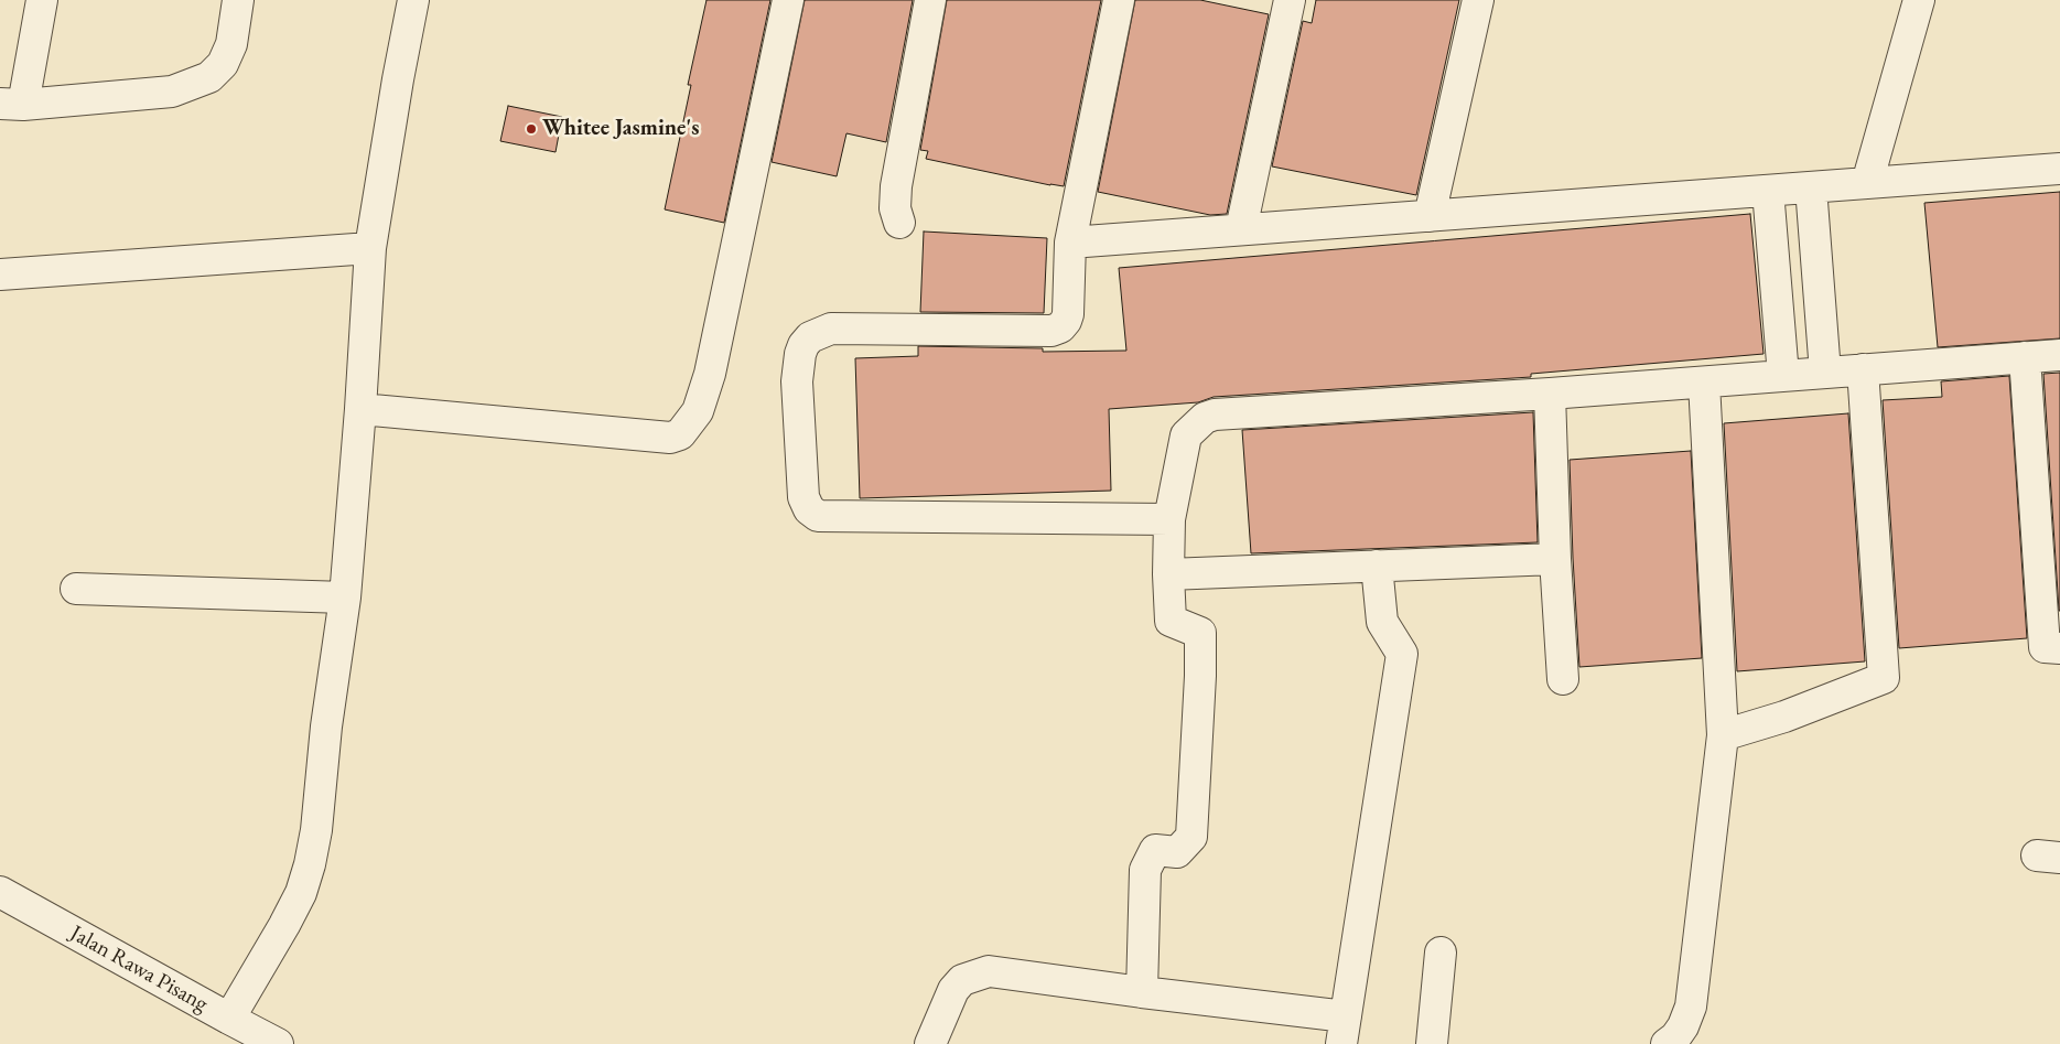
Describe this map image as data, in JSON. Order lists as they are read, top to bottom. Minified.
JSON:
{"streets":{"street":["Jalan Rawa Pisang"]},"places":["Whitee Jasmine's"]}
